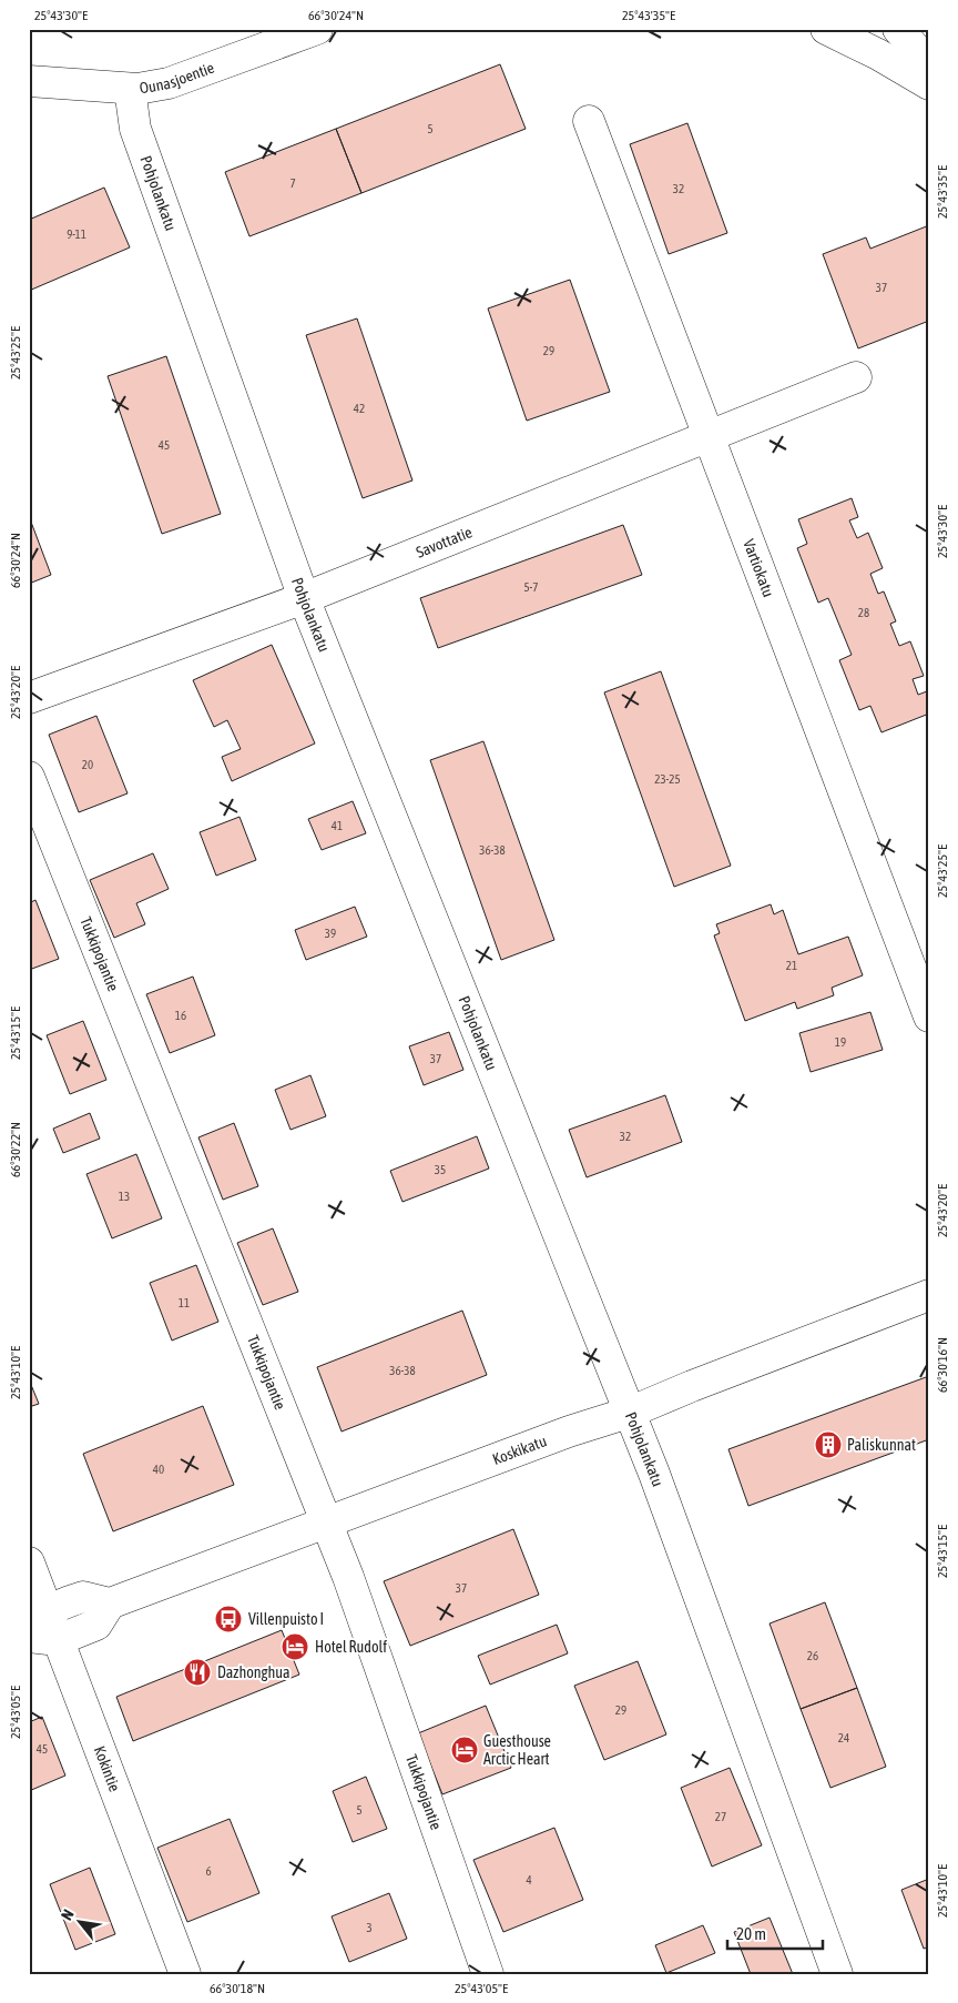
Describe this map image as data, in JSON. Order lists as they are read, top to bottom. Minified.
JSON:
{"streets":{"street":["Ounasjoentie","Pohjolankatu","Savottatie","Vartiokatu","Tukkipojantie","Koskikatu","Kokintie"]},"crossings":[["Ounasjoentie","Pohjolankatu"],["Pohjolankatu","Savottatie"],["Pohjolankatu","Koskikatu"],["Savottatie","Vartiokatu"],["Tukkipojantie","Koskikatu"]],"places":{"building":["Paliskunnat"],"bus stop":["Villenpuisto I"],"hotel":["Hotel Rudolf","Guesthouse Arctic Heart"],"restaurant":["Dazhonghua"]},"house_numbers":["5","7","32","9-11","37","29","42","45","5-7","28","20","23-25","41","36-38","39","21","16","19","37","32","35","13","11","36-38","40","37","26","29","24","45","5","27","6","4","3"],"scale_bar":"20 m","north":"top left","coordinates":["25°43'30\"E","66°30'24\"N","25°43'35\"E","25°43'25\"E","25°43'20\"E","25°43'15\"E","66°30'22\"N","66°30'16\"N","25°43'10\"E","25°43'05\"E","66°30'18\"N"]}
